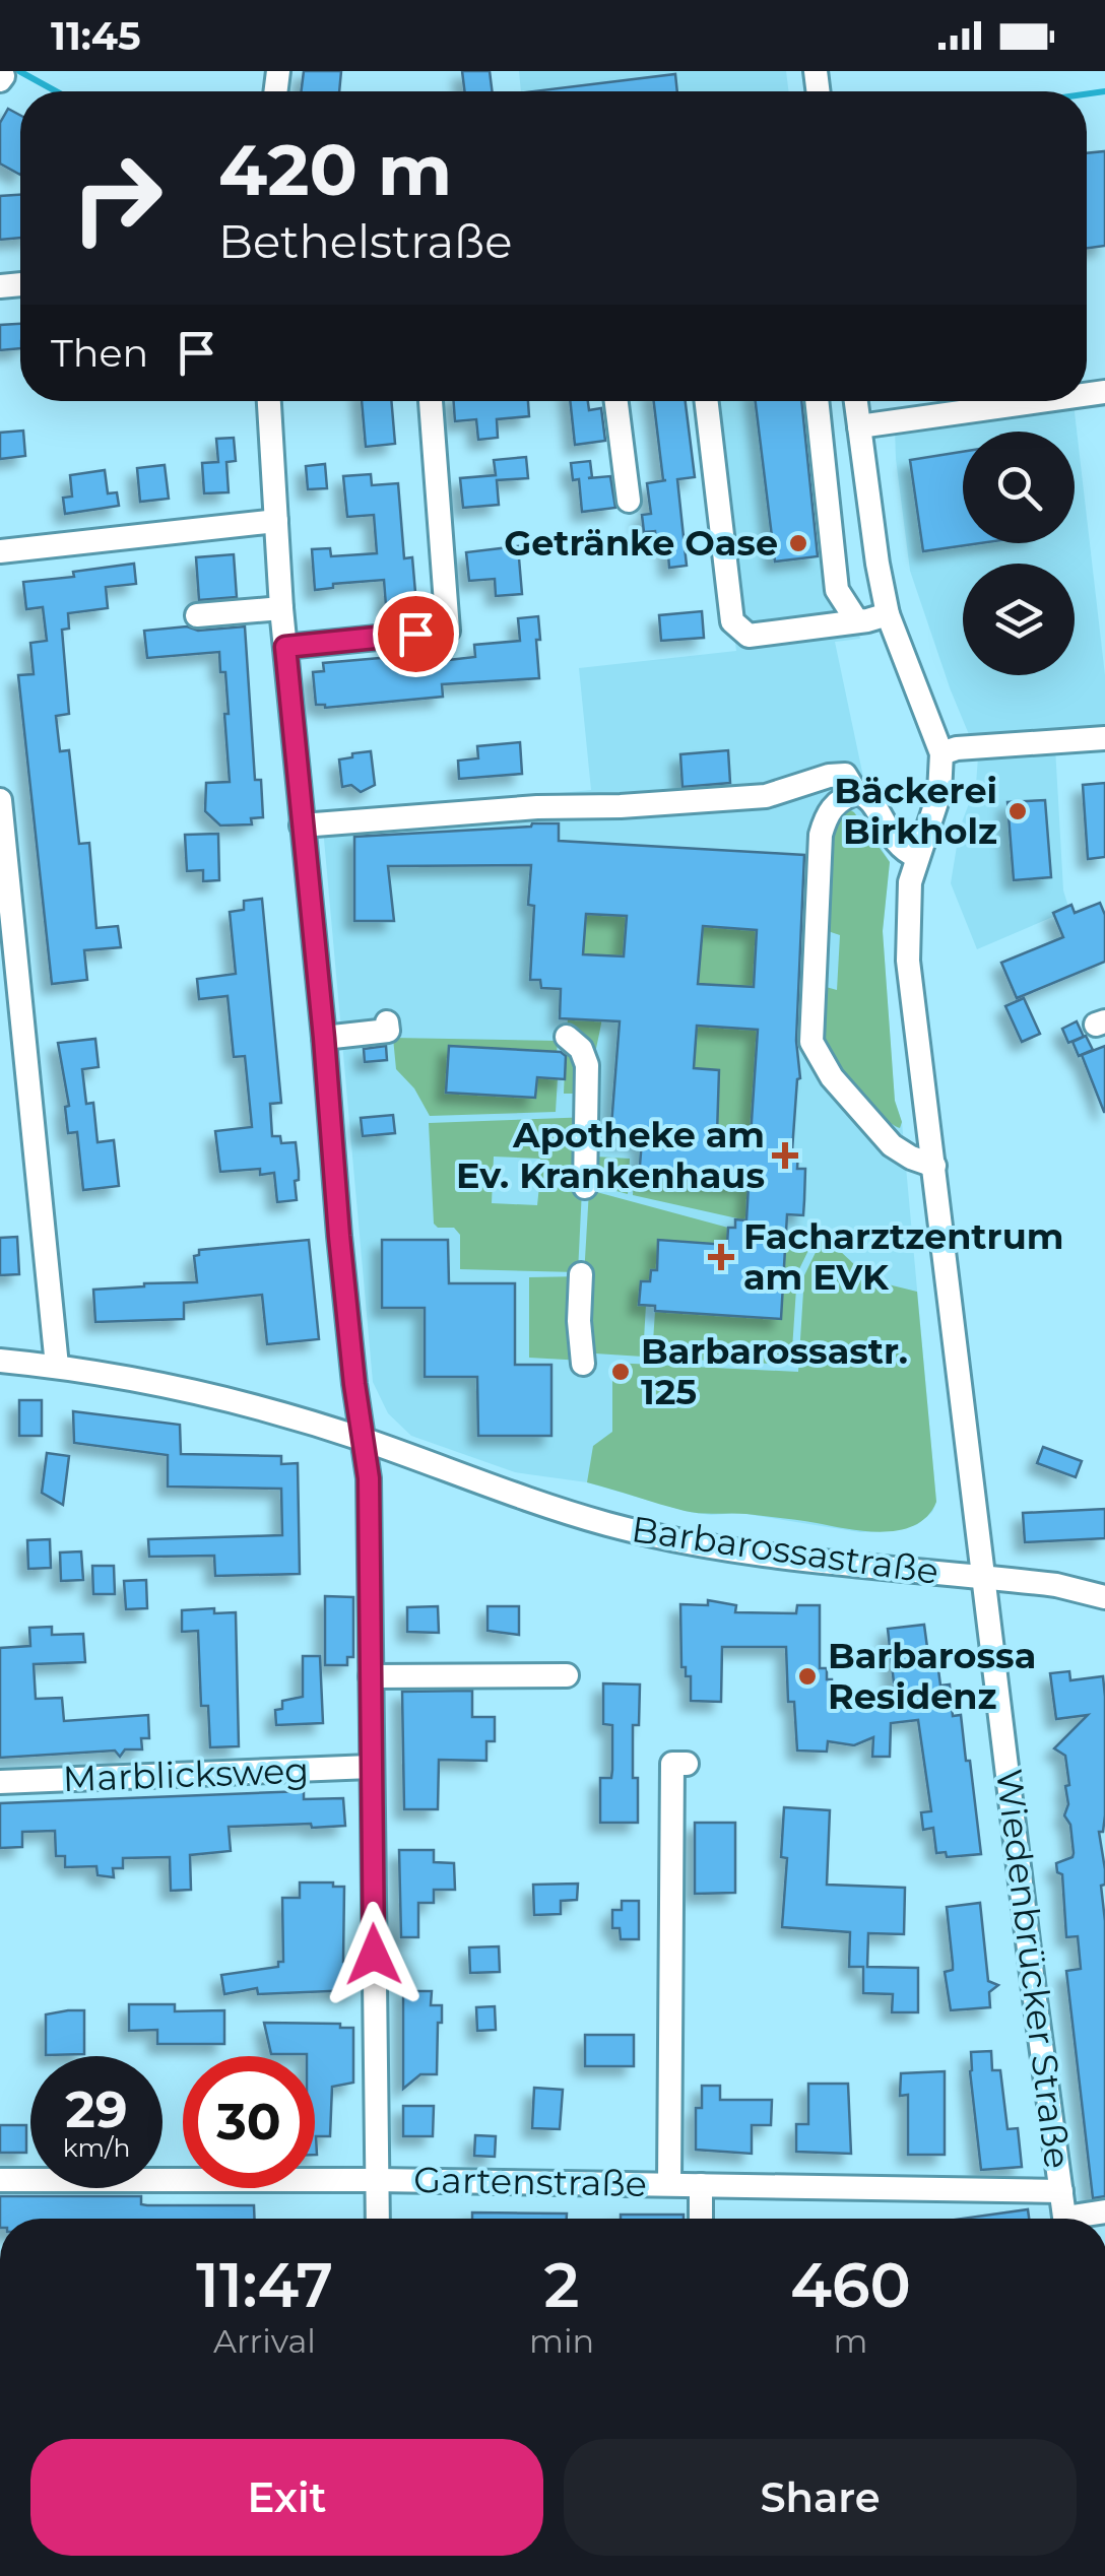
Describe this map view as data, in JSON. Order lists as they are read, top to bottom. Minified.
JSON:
{"streets":{"street":["Barbarossastraße","Marblicksweg","Wiedenbrücker Straße","Gartenstraße"]},"crossings":[["Barbarossastraße","Wiedenbrücker Straße"],["Wiedenbrücker Straße","Gartenstraße"]],"places":{"other":["Getränke Oase","Bäckerei Birkholz","Barbarossastr. 125","Barbarossa Residenz"],"health":["Apotheke am Ev. Krankenhaus","Facharztzentrum am EVK"]},"page":{"status":"11:45","turn":["420 m","Bethelstraße"],"then":"Then","speed":"29 km/h","limit":"30","eta":["11:47","Arrival","2","min","460","m"],"buttons":["Exit","Share"]}}
